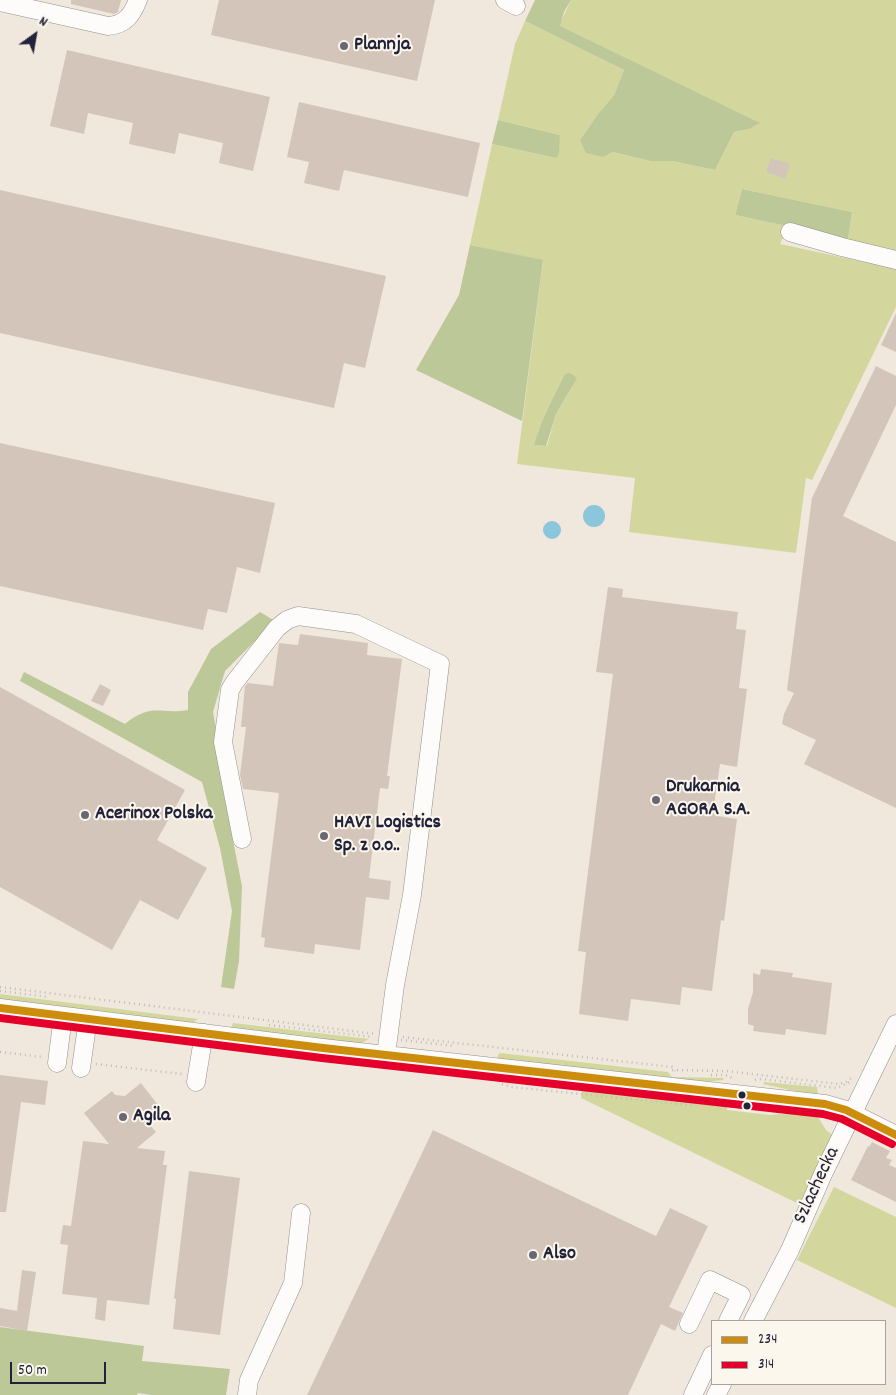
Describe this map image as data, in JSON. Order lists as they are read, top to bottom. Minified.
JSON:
{"streets":{"street":["Szlachecka"]},"places":["Plannja","Drukarnia AGORA S.A.","Acerinox Polska","HAVI Logistics Sp. z o.o..","Agila","Also"],"lines":["transit line 234","transit line 314"],"legend":["234","314"],"scale_bar":"50 m","north":"top right"}
